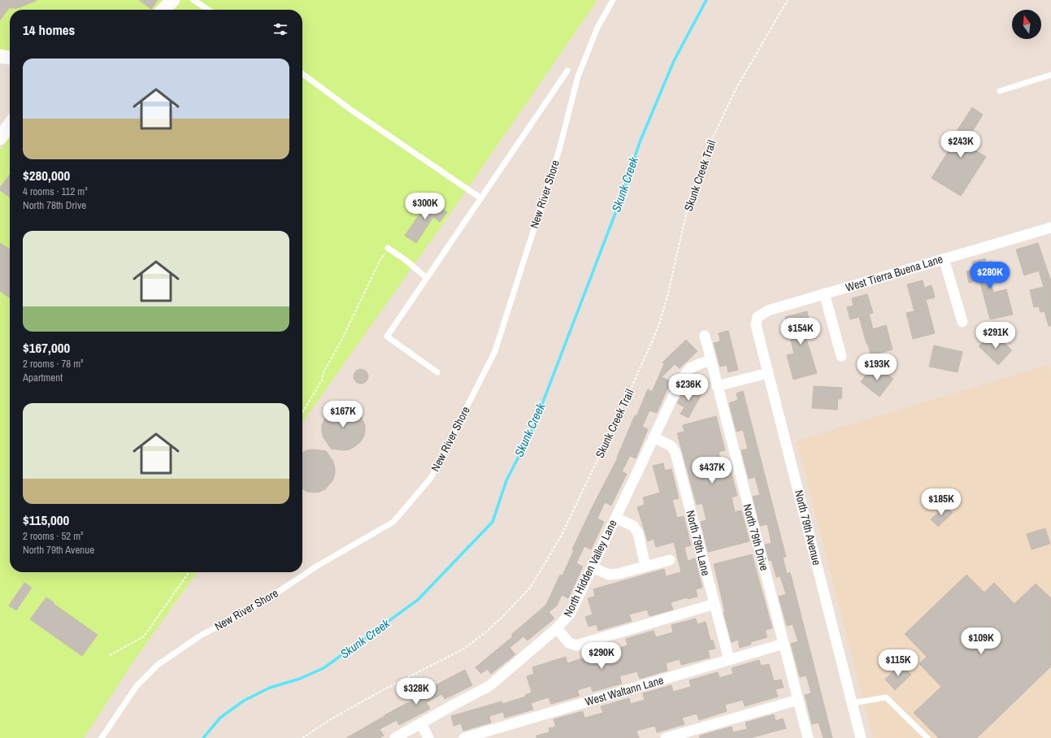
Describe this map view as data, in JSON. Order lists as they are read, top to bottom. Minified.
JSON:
{"streets":{"street":["West Tierra Buena Lane","North 79th Avenue","North 79th Drive","North 79th Lane","North Hidden Valley Lane","West Waltann Lane"],"lane":["New River Shore"],"path":["Skunk Creek Trail"]},"crossings":[["West Tierra Buena Lane","North 79th Avenue"],["North 79th Drive","North Hidden Valley Lane"],["North 79th Drive","West Waltann Lane"],["North 79th Lane","North Hidden Valley Lane"],["North 79th Lane","West Waltann Lane"]],"water":["Skunk Creek"],"north":"top","page":{"heading":"14 homes","list":[{"name":"$280,000","note":"4 rooms · 112 m² · North 78th Drive"},{"name":"$167,000","note":"2 rooms · 78 m² · Apartment"},{"name":"$115,000","note":"2 rooms · 52 m² · North 79th Avenue"}],"price":["$243K","$300K","$280K","$154K","$291K","$193K","$236K","$167K","$437K","$185K","$109K","$290K","$115K","$328K"]}}
